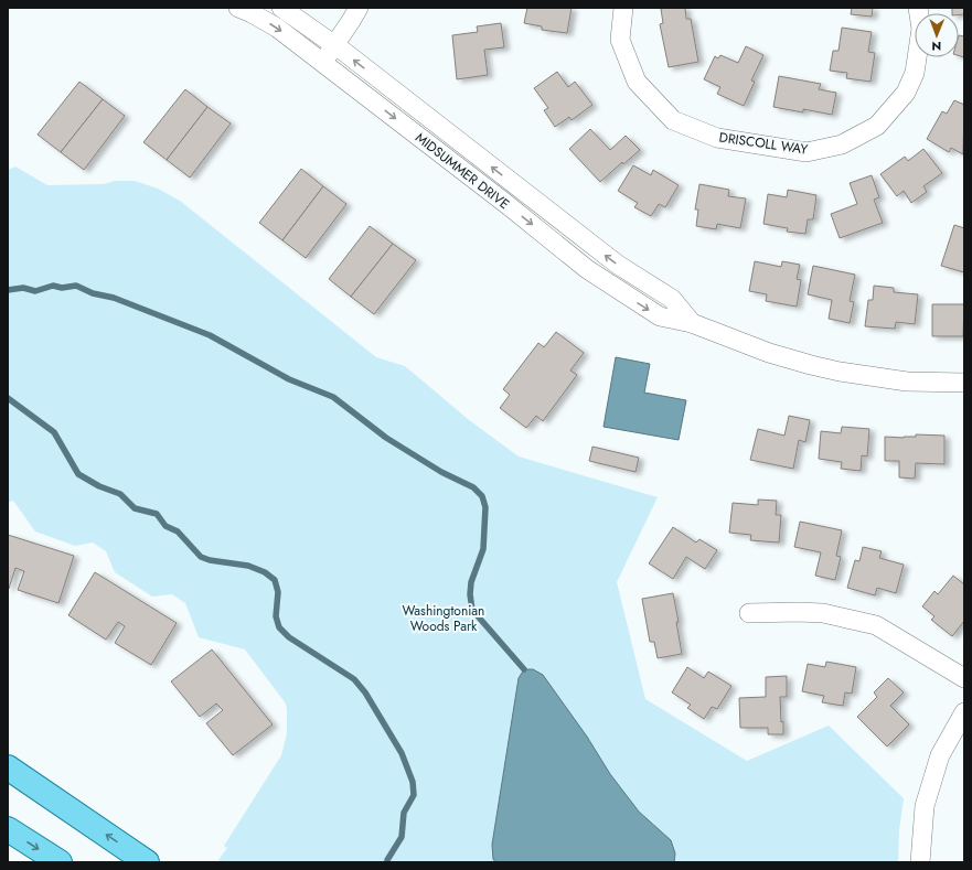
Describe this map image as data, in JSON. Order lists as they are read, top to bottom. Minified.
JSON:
{"streets":{"street":["DRISCOLL WAY","MIDSUMMER DRIVE"]},"parks":["Washingtonian Woods Park"],"north":"bottom"}
